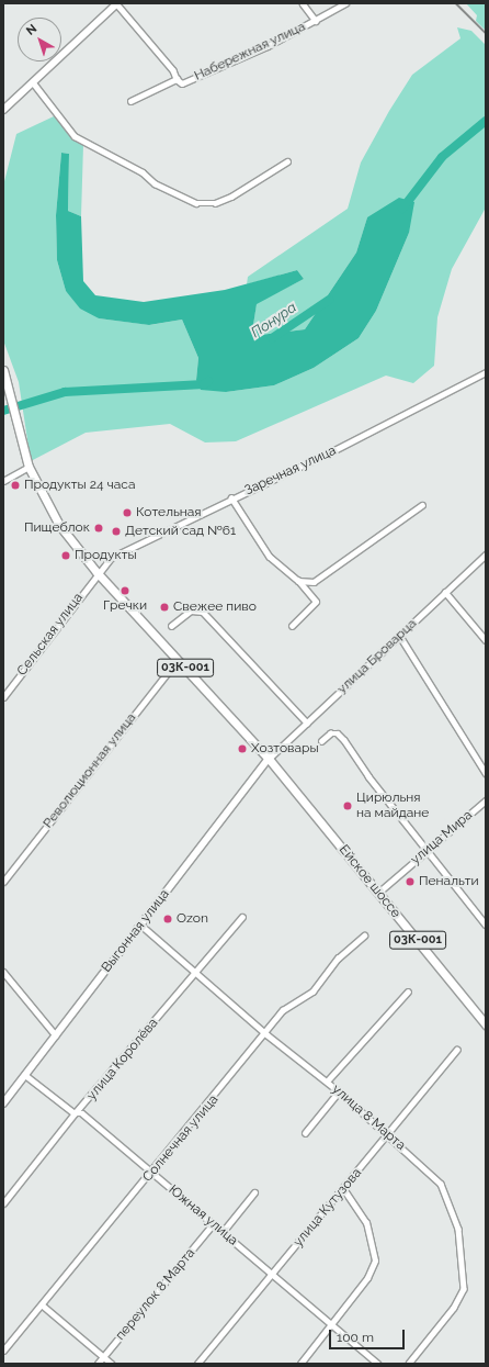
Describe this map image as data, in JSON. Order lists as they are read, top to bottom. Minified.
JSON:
{"streets":{"main road":["03К-001","Ейское шоссе"],"street":["Набережная улица","Заречная улица","Сельская улица","улица Броварца","Революционная улица","улица Мира","Выгонная улица","улица Королёва","улица 8 Марта","Солнечная улица","улица Кутузова","Южная улица","переулок 8 Марта"]},"crossings":[["Заречная улица","Сельская улица"],["Заречная улица","03К-001"],["Сельская улица","03К-001"],["улица Броварца","03К-001"],["улица Броварца","Ейское шоссе"],["улица Броварца","Выгонная улица"],["03К-001","Революционная улица"],["03К-001","Ейское шоссе"],["03К-001","Выгонная улица"],["улица Мира","Ейское шоссе"],["Ейское шоссе","Выгонная улица"],["Выгонная улица","улица 8 Марта"],["Выгонная улица","Южная улица"],["улица Королёва","улица 8 Марта"],["улица Королёва","Южная улица"],["улица 8 Марта","Солнечная улица"],["улица 8 Марта","улица Кутузова"],["Солнечная улица","Южная улица"],["улица Кутузова","Южная улица"],["Южная улица","переулок 8 Марта"]],"water":["Понура"],"places":["Продукты 24 часа","Котельная","Пищеблок","Детский сад №61","Продукты","Гречки","Свежее пиво","Хозтовары","Цирюльня на майдане","Пенальти","Ozon"],"scale_bar":"100 m","north":"top left"}
